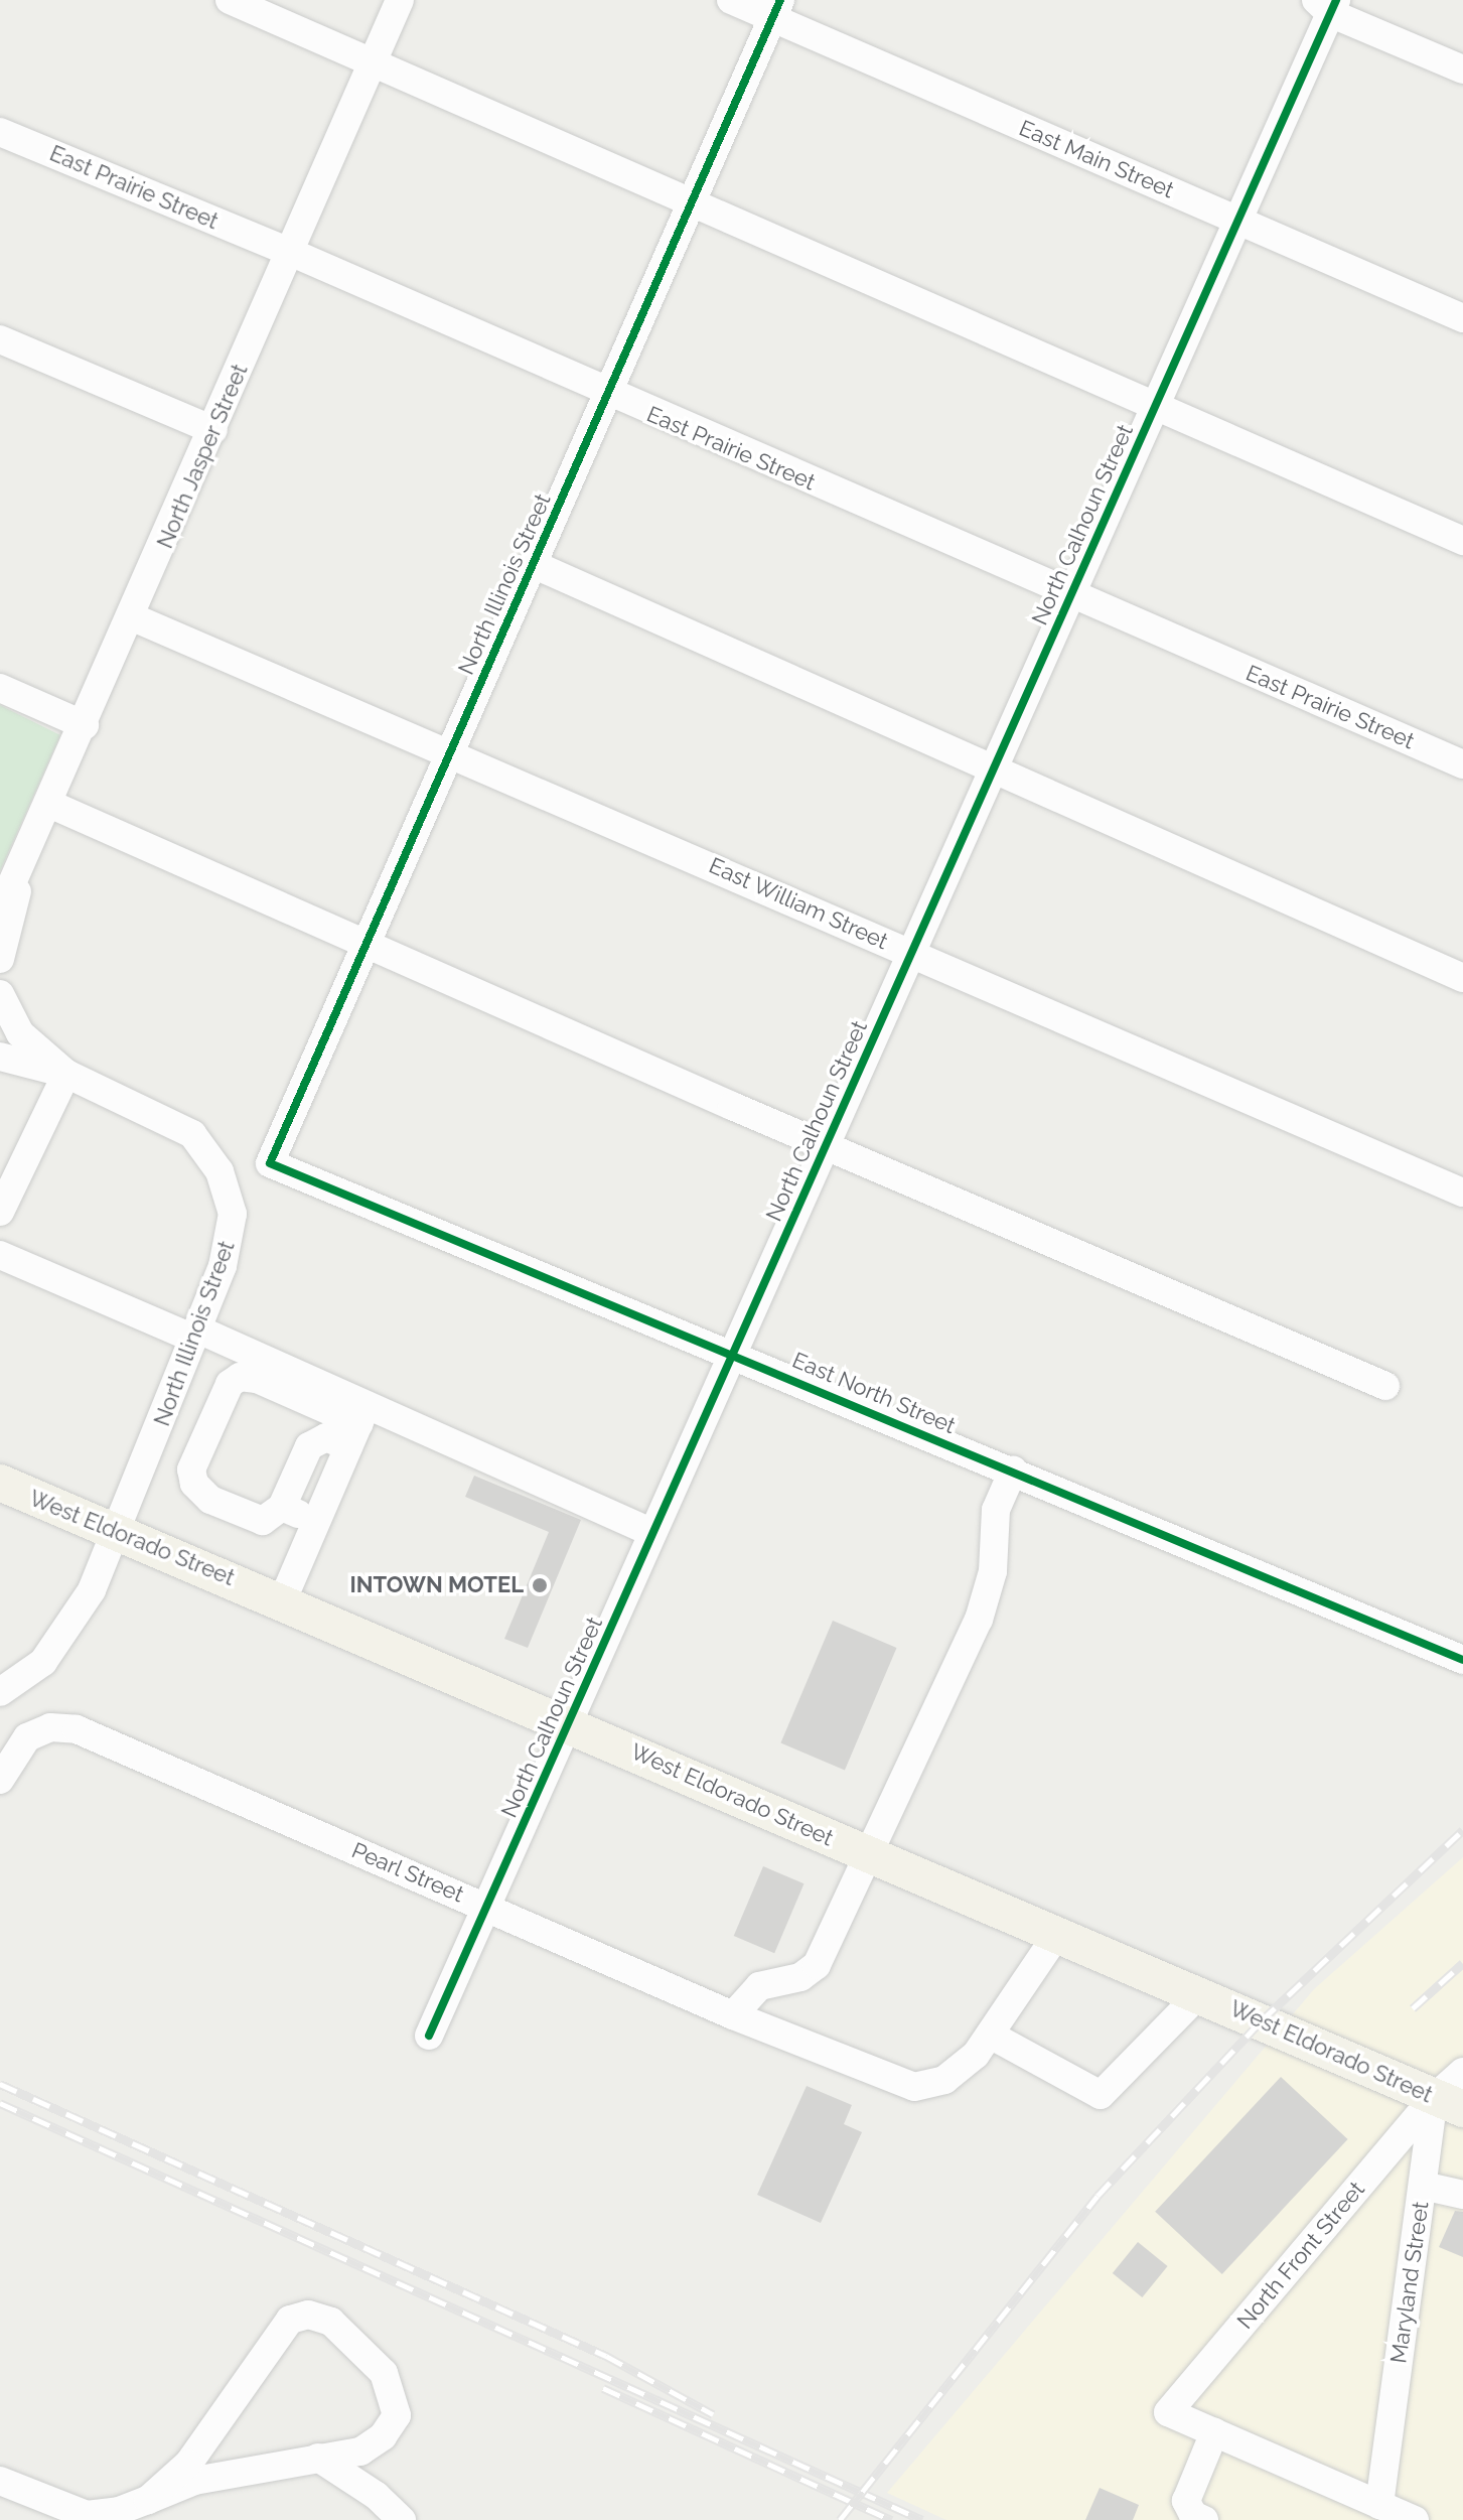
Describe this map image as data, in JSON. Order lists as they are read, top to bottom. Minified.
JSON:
{"streets":{"main road":["West Eldorado Street"],"street":["East Main Street","East Prairie Street","North Jasper Street","North Calhoun Street","North Illinois Street","East William Street","East North Street","Pearl Street","North Front Street","Maryland Street"]},"crossings":[["East Main Street","North Calhoun Street"],["East Main Street","North Illinois Street"],["East Prairie Street","North Jasper Street"],["East Prairie Street","North Calhoun Street"],["East Prairie Street","North Illinois Street"],["North Jasper Street","East William Street"],["North Calhoun Street","East William Street"],["North Calhoun Street","East North Street"],["North Calhoun Street","West Eldorado Street"],["North Calhoun Street","Pearl Street"],["North Illinois Street","East William Street"],["North Illinois Street","East North Street"],["North Illinois Street","West Eldorado Street"],["West Eldorado Street","Pearl Street"],["West Eldorado Street","North Front Street"],["West Eldorado Street","Maryland Street"],["North Front Street","Maryland Street"]],"places":["INTOWN MOTEL"]}
